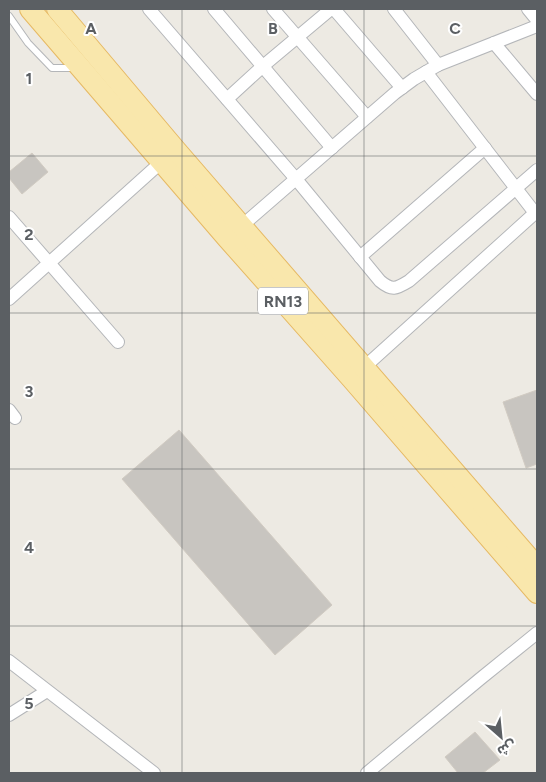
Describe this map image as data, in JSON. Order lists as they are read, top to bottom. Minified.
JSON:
{"streets":{"main road":["RN13"]},"north":"bottom right","grid":{"columns":["A","B","C"],"rows":["1","2","3","4","5"]}}
